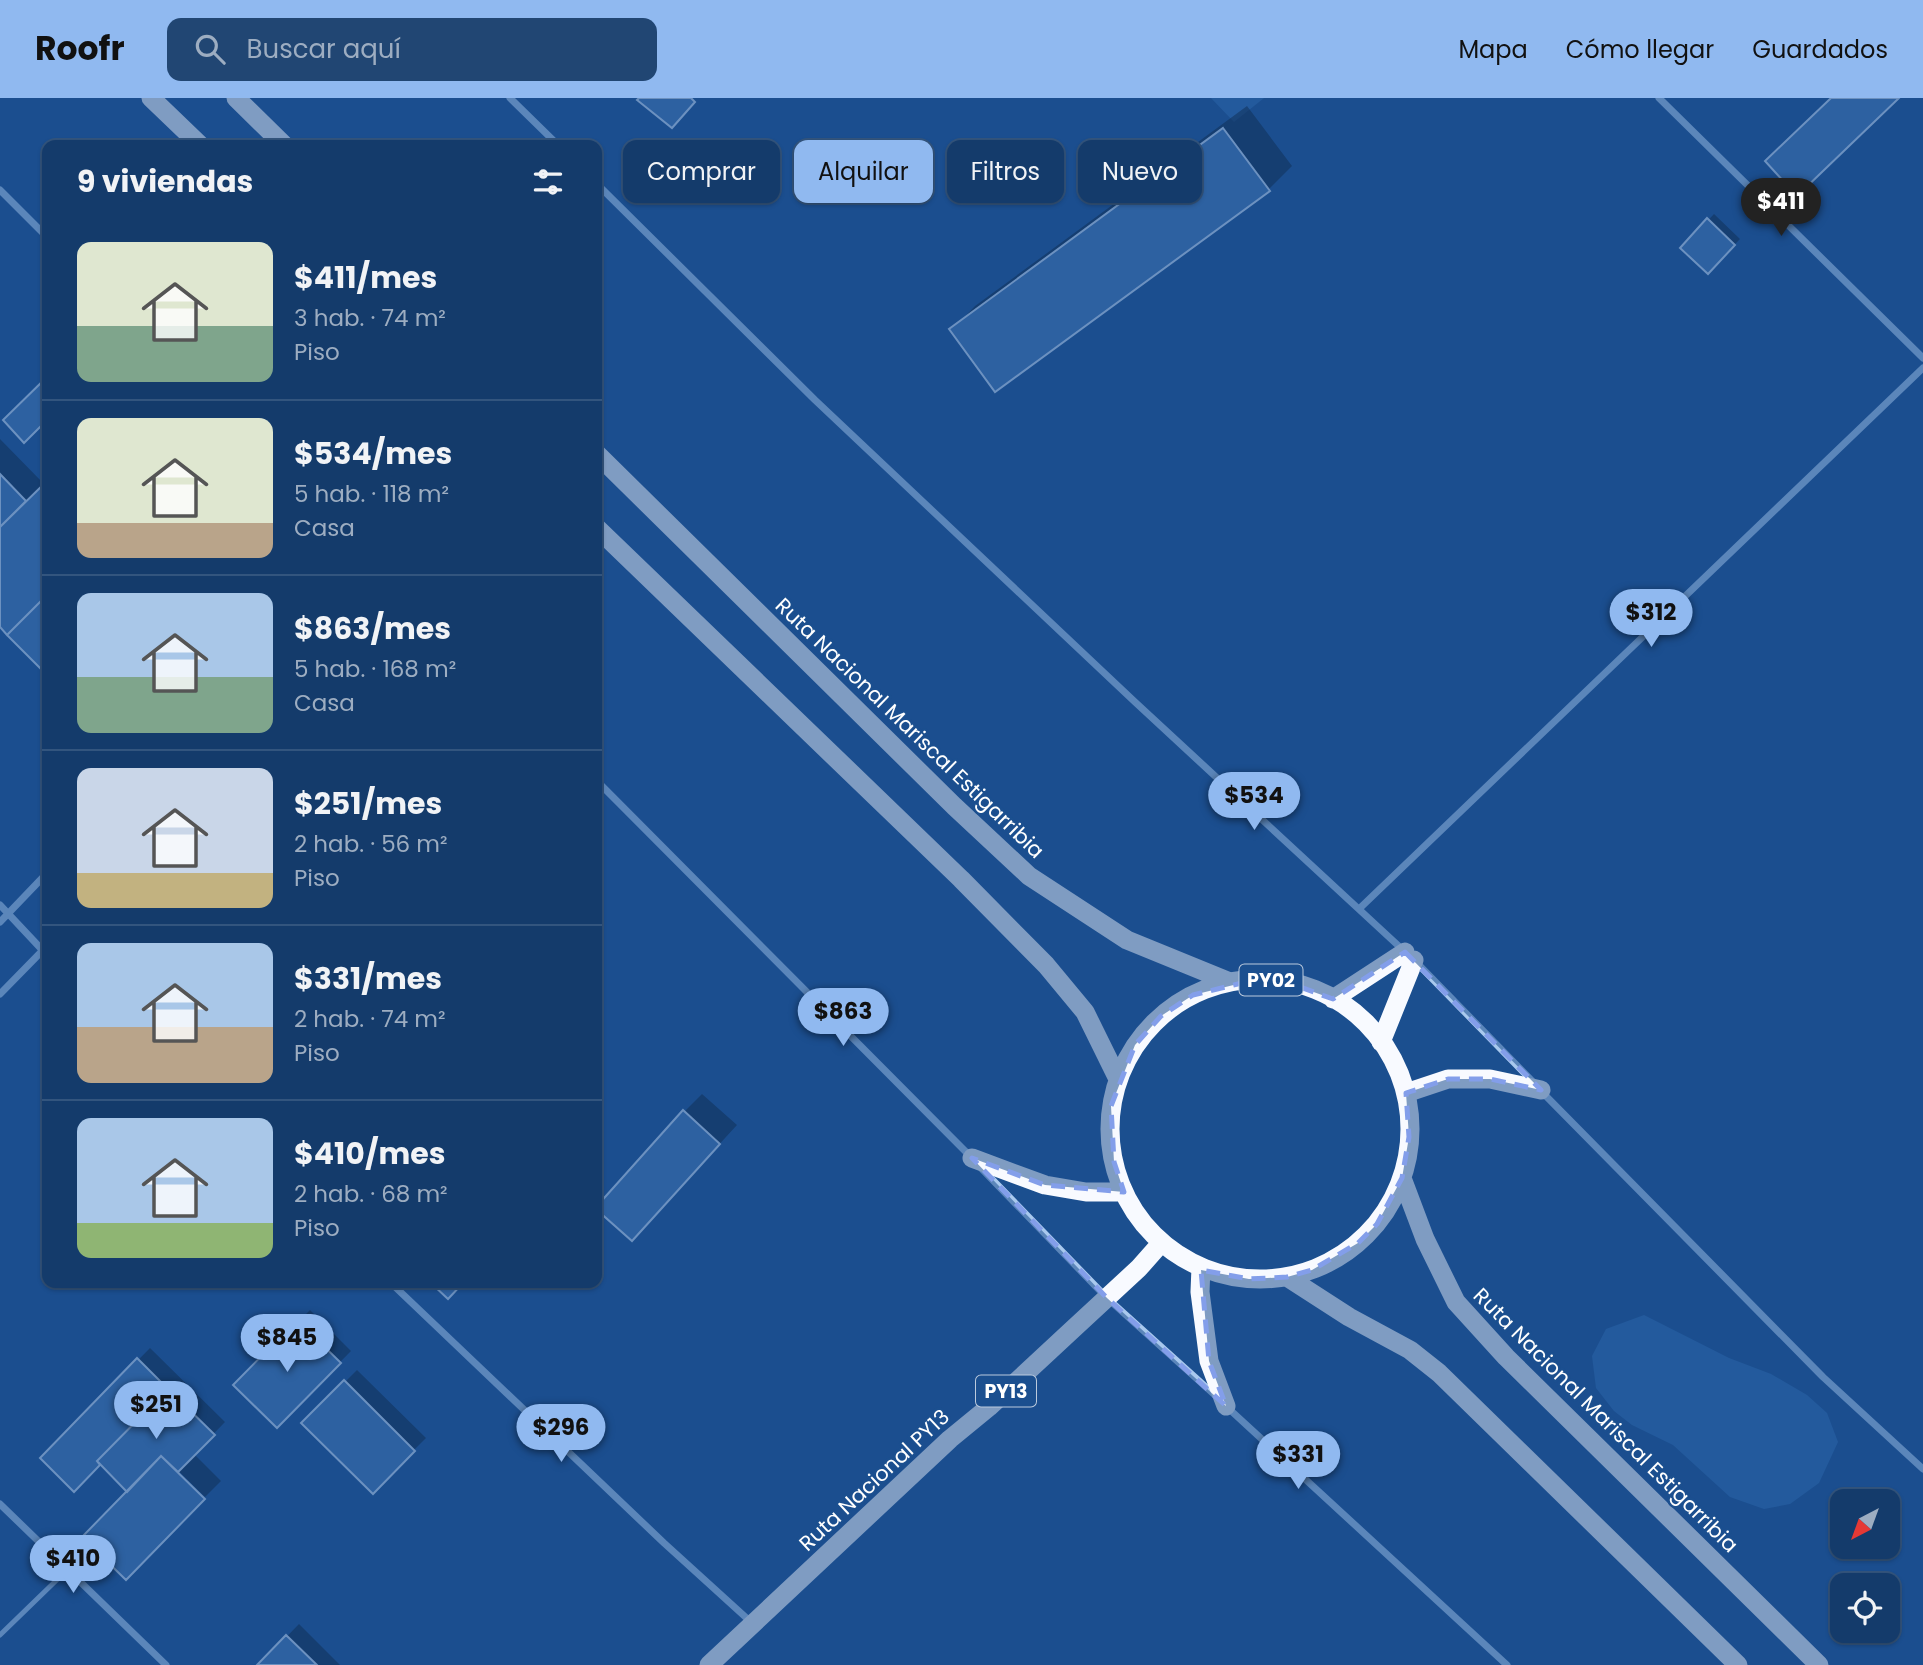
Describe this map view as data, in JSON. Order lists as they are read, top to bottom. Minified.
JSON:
{"streets":{"highway":["Ruta Nacional Mariscal Estigarribia","PY02","PY13","Ruta Nacional PY13"]},"crossings":[["Ruta Nacional Mariscal Estigarribia","PY02"],["PY02","Ruta Nacional PY13"]],"north":"bottom left","page":{"header":"Roofr","search":"Buscar aquí","nav":["Mapa","Cómo llegar","Guardados"],"chip":["Comprar","Alquilar","Filtros","Nuevo"],"heading":"9 viviendas","price":["$411","$312","$534","$863","$845","$251","$296","$331","$410"],"list":[{"name":"$411/mes","note":"3 hab. · 74 m² · Piso"},{"name":"$534/mes","note":"5 hab. · 118 m² · Casa"},{"name":"$863/mes","note":"5 hab. · 168 m² · Casa"},{"name":"$251/mes","note":"2 hab. · 56 m² · Piso"},{"name":"$331/mes","note":"2 hab. · 74 m² · Piso"},{"name":"$410/mes","note":"2 hab. · 68 m² · Piso"}]}}
